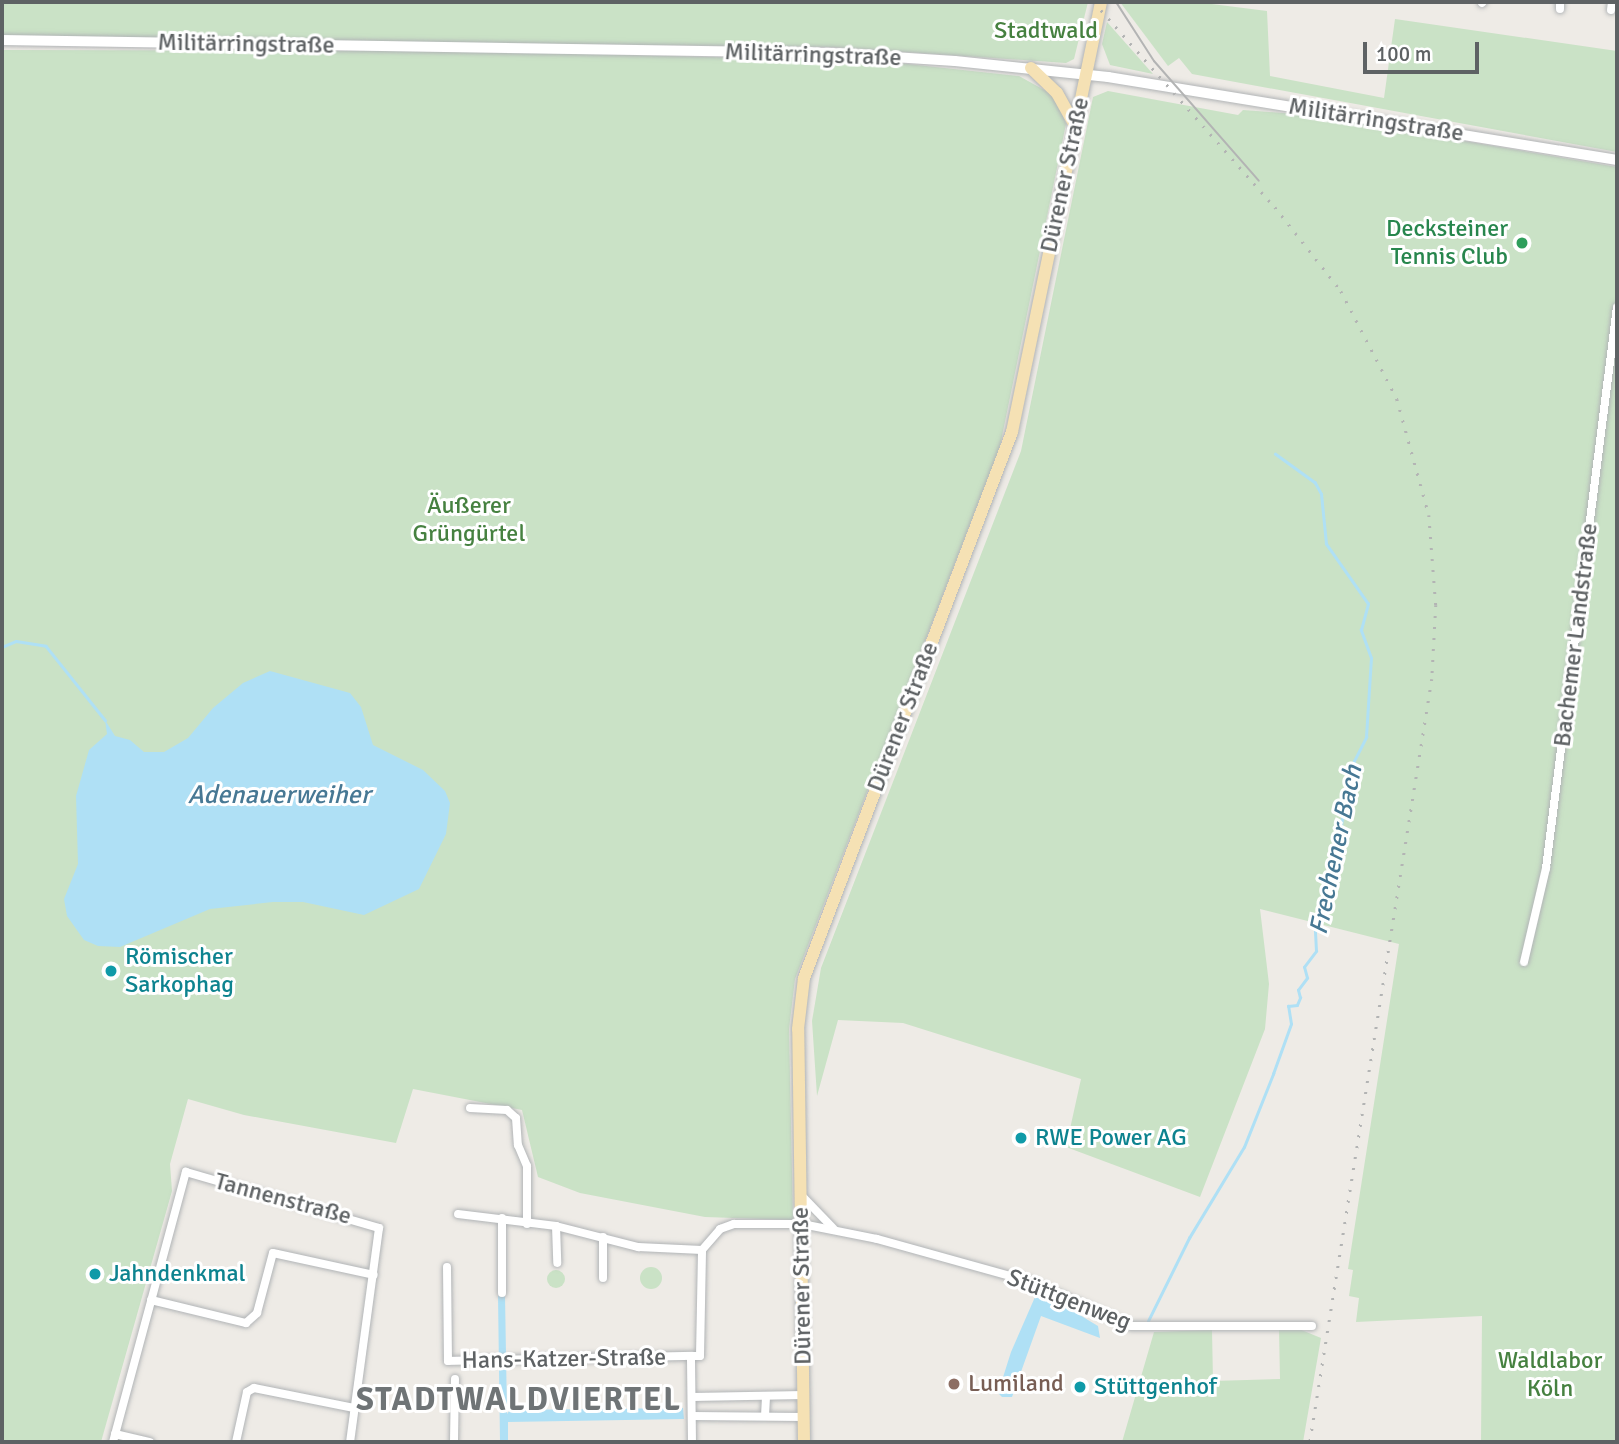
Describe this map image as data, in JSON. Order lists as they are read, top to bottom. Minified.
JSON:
{"streets":{"main road":["Militärringstraße","Dürener Straße"],"street":["Bachemer Landstraße","Tannenstraße","Stüttgenweg","Hans-Katzer-Straße"]},"crossings":[["Militärringstraße","Dürener Straße"],["Dürener Straße","Stüttgenweg"]],"districts":["STADTWALDVIERTEL"],"water":["Adenauerweiher","Frechener Bach"],"parks":["Stadtwald","Äußerer Grüngürtel","Waldlabor Köln"],"places":["Decksteiner Tennis Club","Römischer Sarkophag","RWE Power AG","Jahndenkmal","Lumiland","Stüttgenhof"],"scale_bar":"100 m"}
